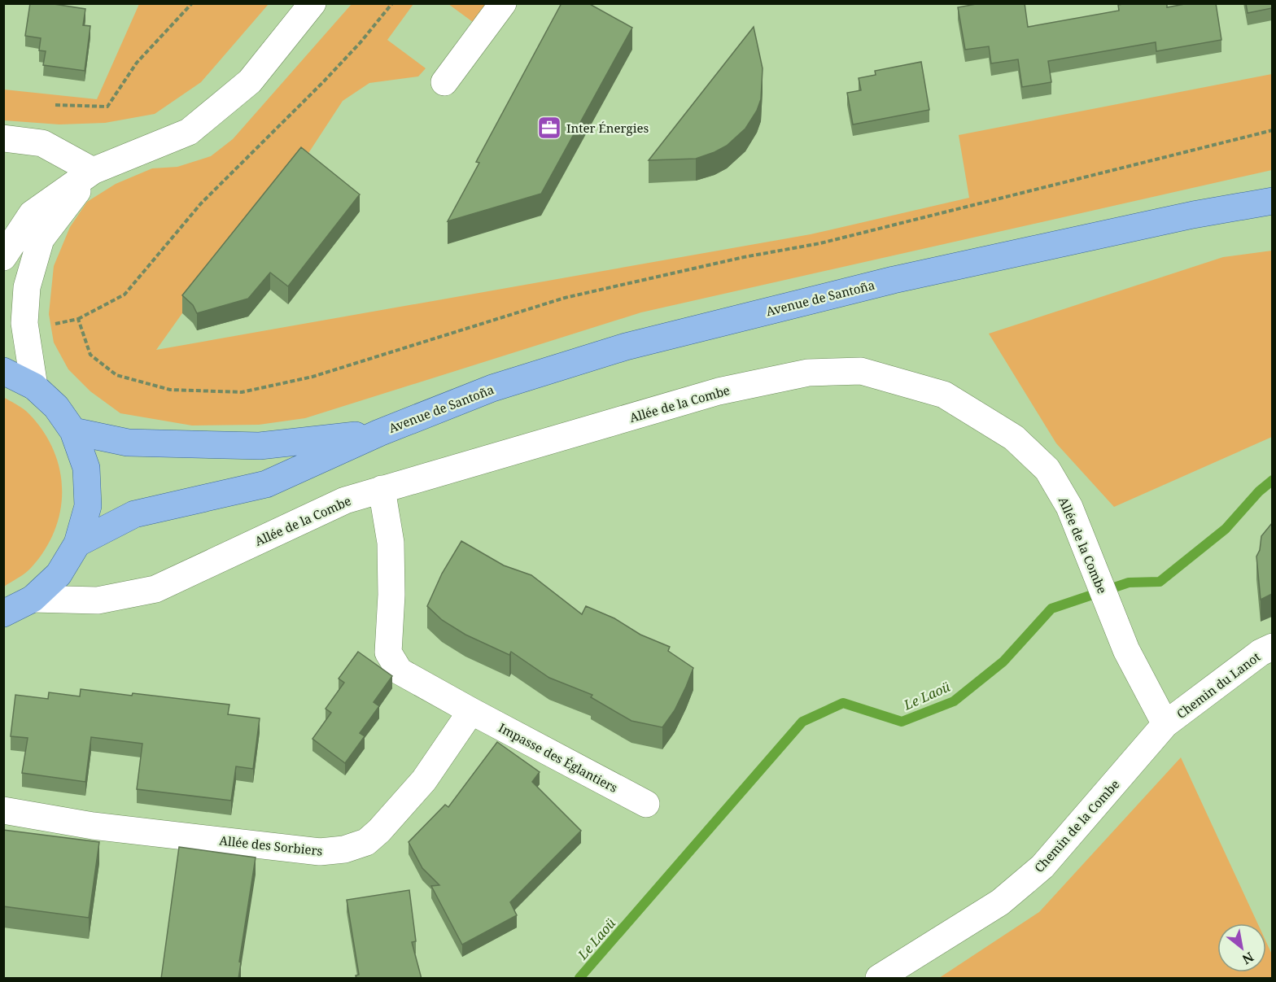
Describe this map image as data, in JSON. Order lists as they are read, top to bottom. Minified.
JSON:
{"streets":{"main road":["Avenue de Santoña"],"street":["Allée de la Combe","Chemin du Lanot","Impasse des Églantiers","Chemin de la Combe","Allée des Sorbiers"]},"crossings":[["Allée de la Combe","Chemin du Lanot"],["Allée de la Combe","Chemin de la Combe"],["Chemin du Lanot","Chemin de la Combe"],["Impasse des Églantiers","Allée des Sorbiers"]],"water":["Le Laoü"],"places":{"office":["Inter Énergies"]},"north":"bottom right"}
